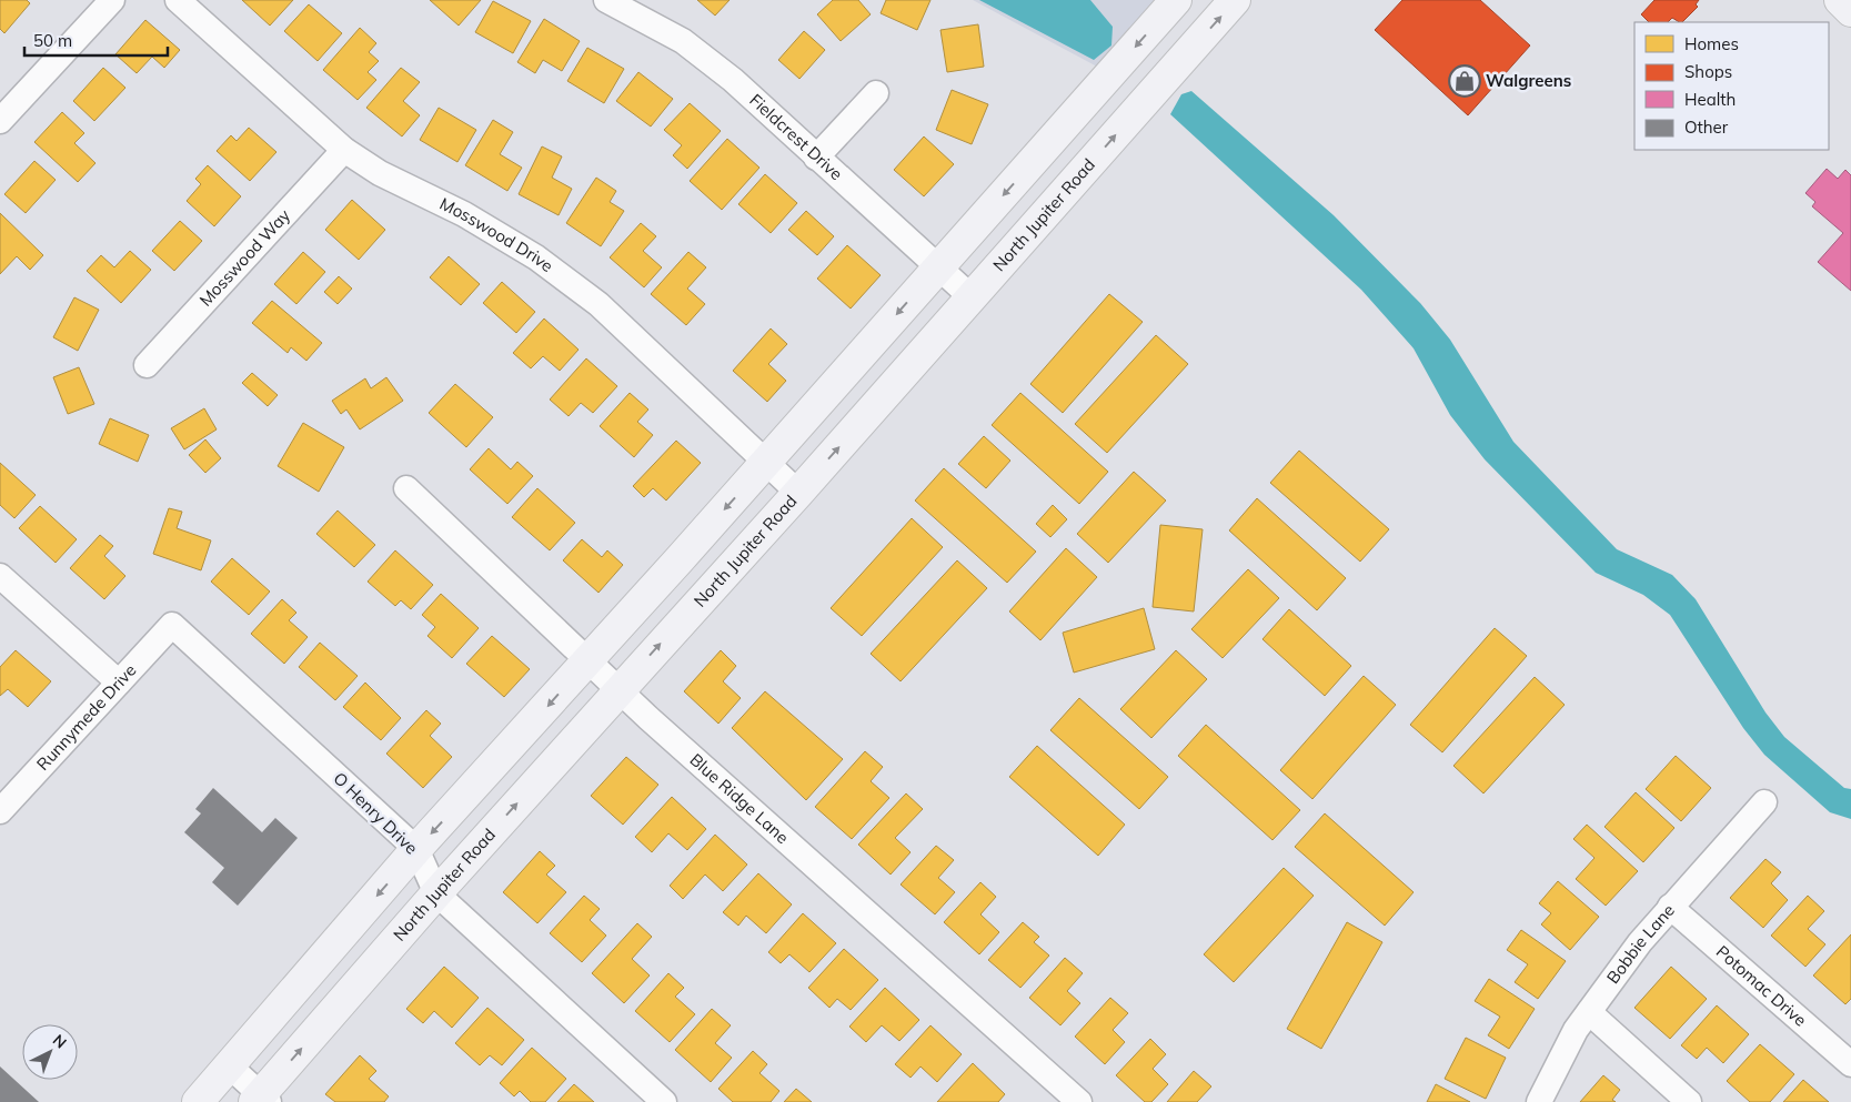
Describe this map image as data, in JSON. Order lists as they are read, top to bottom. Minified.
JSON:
{"streets":{"main road":["North Jupiter Road"],"street":["Fieldcrest Drive","Mosswood Drive","Mosswood Way","Runnymede Drive","Blue Ridge Lane","O Henry Drive","Bobbie Lane","Potomac Drive"]},"crossings":[["Fieldcrest Drive","North Jupiter Road"],["North Jupiter Road","Mosswood Drive"],["North Jupiter Road","Blue Ridge Lane"],["North Jupiter Road","O Henry Drive"],["Mosswood Drive","Mosswood Way"],["Runnymede Drive","O Henry Drive"],["Bobbie Lane","Potomac Drive"]],"places":{"shop":["Walgreens"]},"legend":["Homes","Shops","Health","Other"],"scale_bar":"50 m","north":"top right"}
